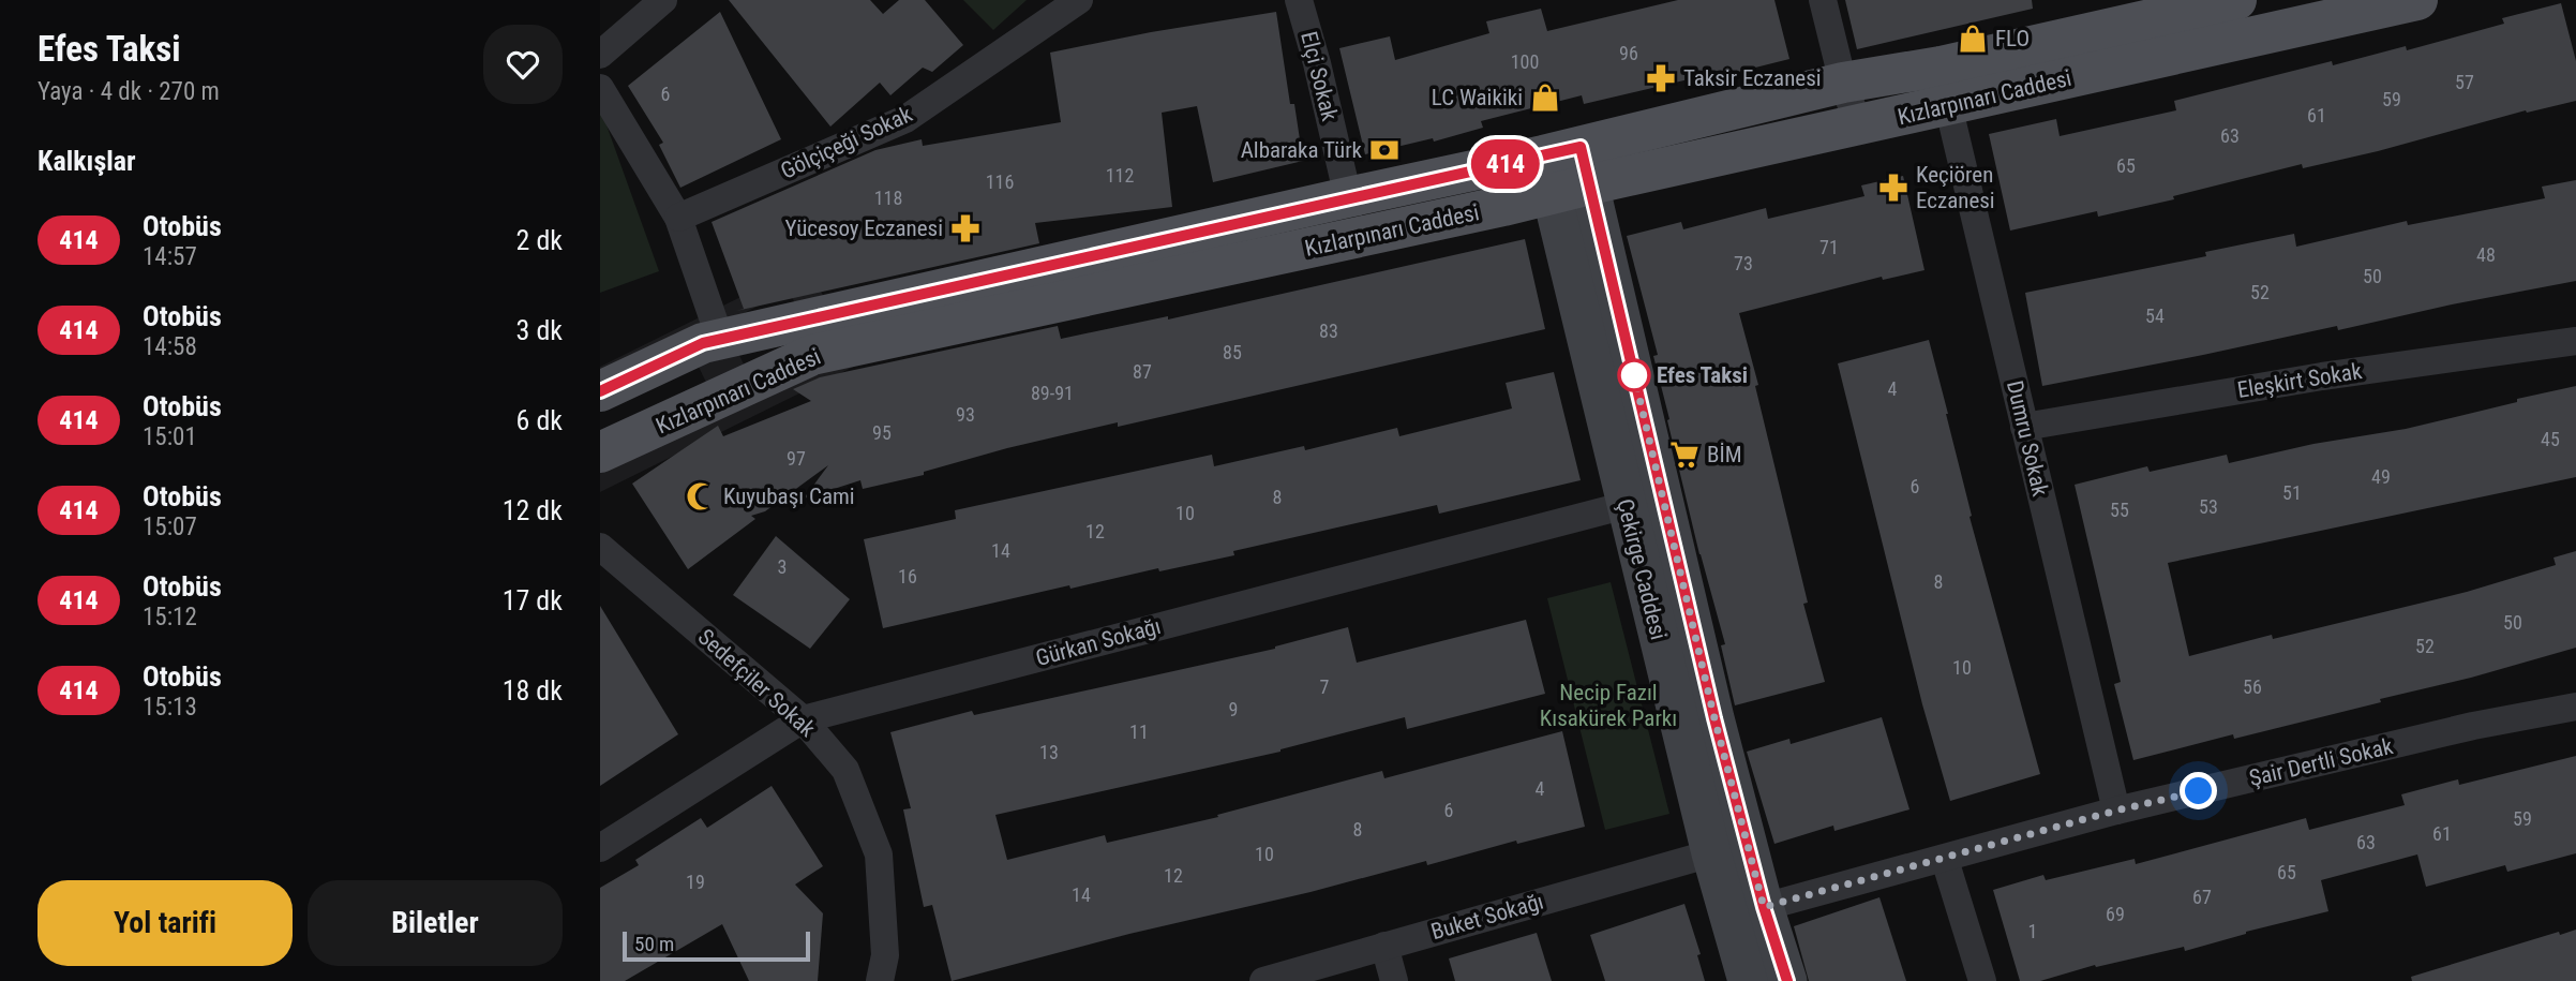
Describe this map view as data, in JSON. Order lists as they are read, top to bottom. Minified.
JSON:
{"streets":{"main road":["Kızlarpınarı Caddesi","Çekirge Caddesi"],"street":["Elçi Sokak","Gölçiçeği Sokak","Eleşkirt Sokak","Dumru Sokak","Gürkan Sokağı","Sedefçiler Sokak","Şair Dertli Sokak","Buket Sokağı"]},"crossings":[["Elçi Sokak","Kızlarpınarı Caddesi"],["Kızlarpınarı Caddesi","Dumru Sokak"],["Kızlarpınarı Caddesi","Çekirge Caddesi"],["Eleşkirt Sokak","Dumru Sokak"],["Dumru Sokak","Şair Dertli Sokak"],["Çekirge Caddesi","Gürkan Sokağı"],["Çekirge Caddesi","Şair Dertli Sokak"],["Çekirge Caddesi","Buket Sokağı"],["Gürkan Sokağı","Sedefçiler Sokak"]],"parks":["Necip Fazıl Kısakürek Parkı"],"places":{"shop":["FLO","LC Waikiki"],"pharmacy":["Taksir Eczanesi","Keçiören Eczanesi","Yücesoy Eczanesi"],"bank":["Albaraka Türk"],"other":["Efes Taksi"],"supermarket":["BİM"],"mosque":["Kuyubaşı Cami"]},"lines":["bus line 414"],"house_numbers":["96","100","57","6","59","61","63","65","112","116","118","71","48","73","50","52","54","83","85","87","4","89-91","93","95","45","97","49","6","51","8","53","55","10","12","14","3","16","8","50","52","10","7","56","9","11","13","4","6","59","8","61","63","10","65","12","19","14","67","69","1"],"scale_bar":"50 m","page":{"heading":[["Efes Taksi","Yaya · 4 dk · 270 m"],"Kalkışlar"],"on_map":"414","list":[{"mark":"414","name":"Otobüs","note":"14:57","value":"2 dk"},{"mark":"414","name":"Otobüs","note":"14:58","value":"3 dk"},{"mark":"414","name":"Otobüs","note":"15:01","value":"6 dk"},{"mark":"414","name":"Otobüs","note":"15:07","value":"12 dk"},{"mark":"414","name":"Otobüs","note":"15:12","value":"17 dk"},{"mark":"414","name":"Otobüs","note":"15:13","value":"18 dk"}],"buttons":["Yol tarifi","Biletler"],"scale":"50 m"}}
